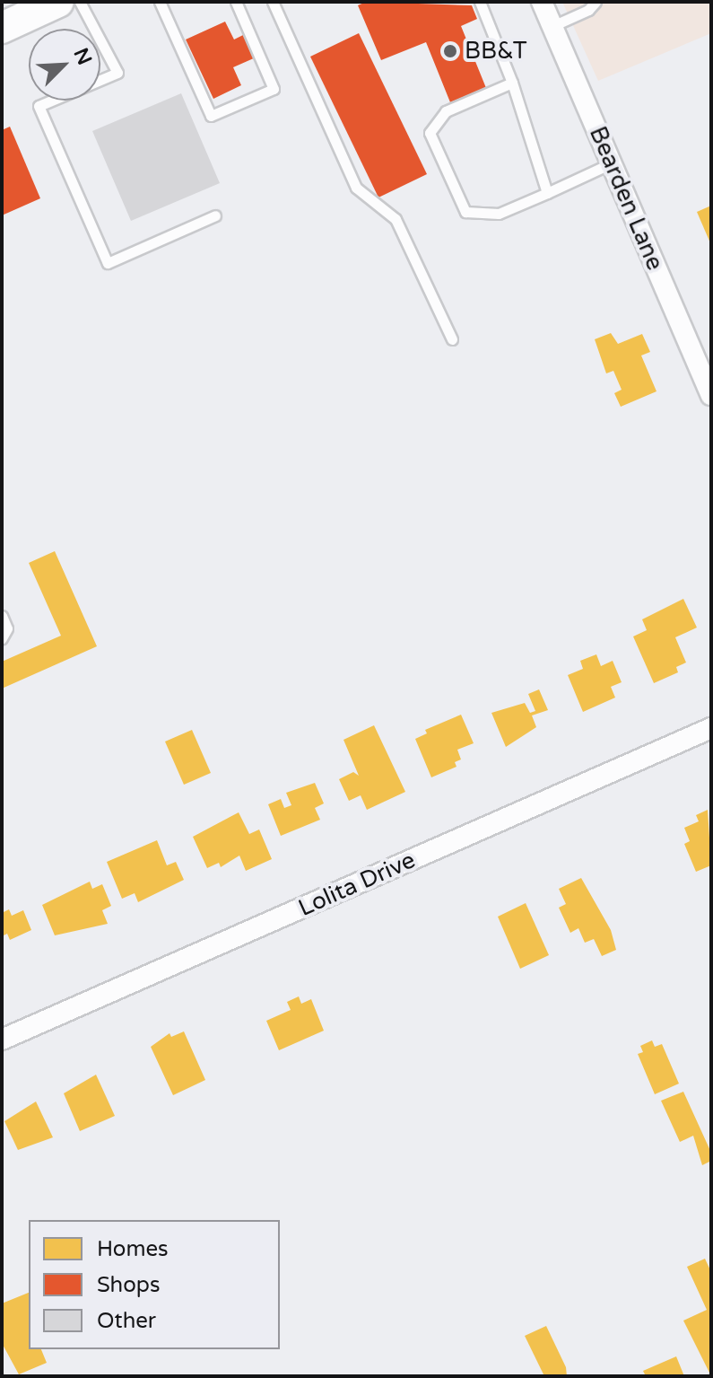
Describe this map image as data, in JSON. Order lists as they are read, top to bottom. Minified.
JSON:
{"streets":{"street":["Bearden Lane","Lolita Drive"]},"places":["BB&T"],"legend":["Homes","Shops","Other"],"north":"top right"}
